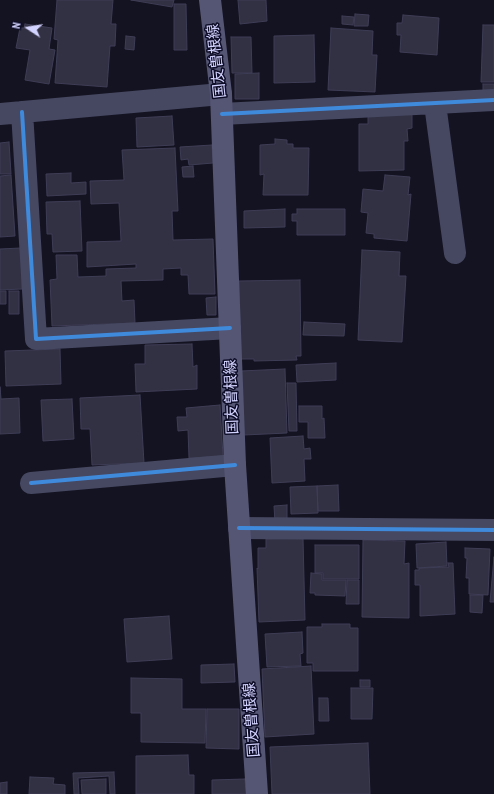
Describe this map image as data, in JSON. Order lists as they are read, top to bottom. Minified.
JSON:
{"streets":{"main road":["国友曽根線"]},"north":"left"}
